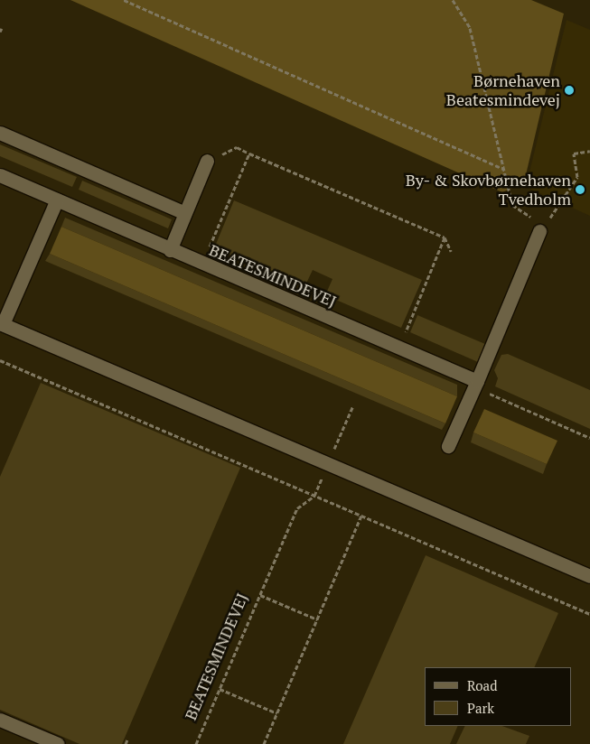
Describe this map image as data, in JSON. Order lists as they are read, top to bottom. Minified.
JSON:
{"streets":{"street":["BEATESMINDEVEJ"]},"places":["Børnehaven Beatesmindevej","By- & Skovbørnehaven Tvedholm"],"legend":["Road","Park"]}
